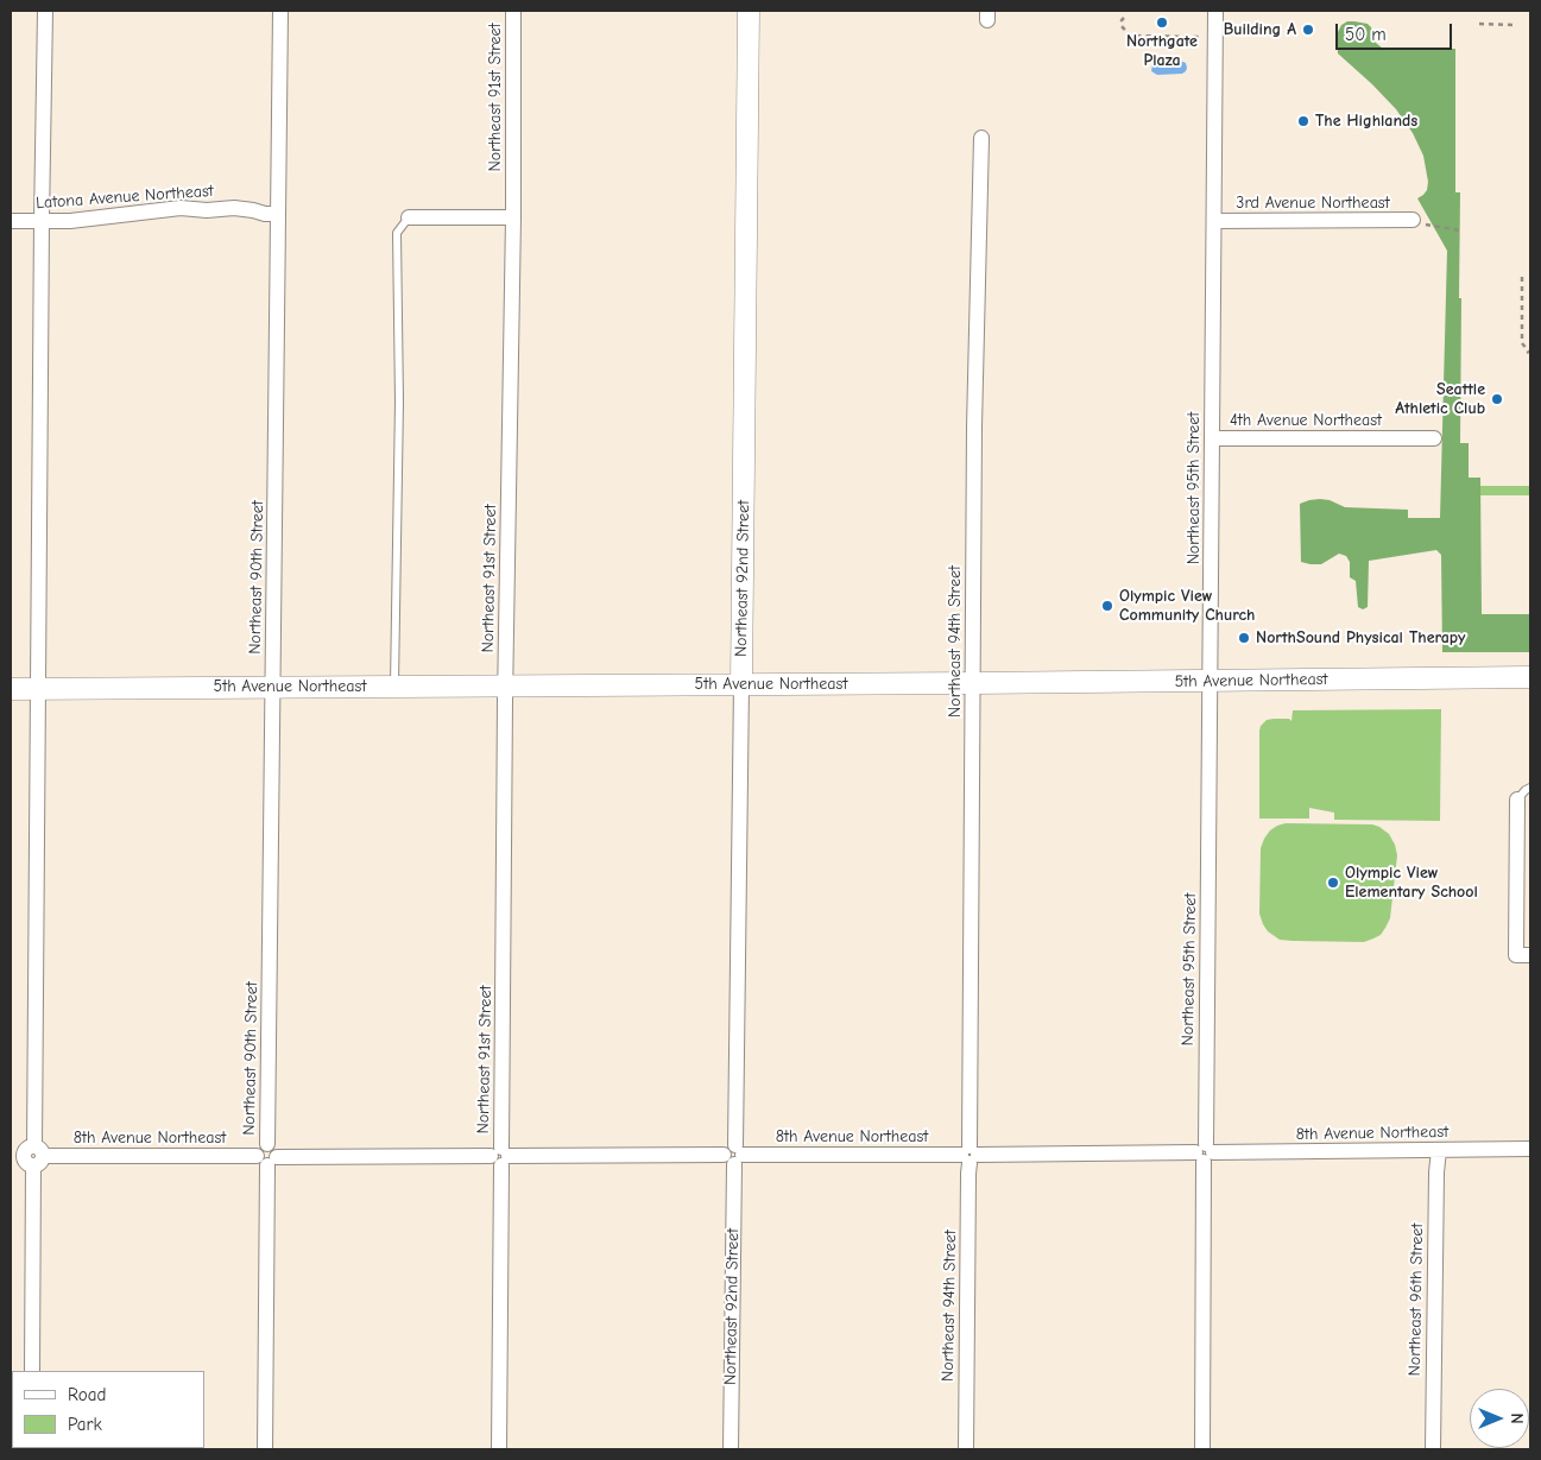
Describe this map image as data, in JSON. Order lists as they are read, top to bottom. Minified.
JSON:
{"streets":{"main road":["Northeast 92nd Street","5th Avenue Northeast"],"street":["Northeast 91st Street","Latona Avenue Northeast","3rd Avenue Northeast","4th Avenue Northeast","Northeast 95th Street","Northeast 90th Street","Northeast 94th Street","8th Avenue Northeast","Northeast 96th Street"]},"crossings":[["Northeast 91st Street","5th Avenue Northeast"],["Northeast 91st Street","8th Avenue Northeast"],["Latona Avenue Northeast","Northeast 90th Street"],["3rd Avenue Northeast","Northeast 95th Street"],["4th Avenue Northeast","Northeast 95th Street"],["Northeast 95th Street","5th Avenue Northeast"],["Northeast 95th Street","8th Avenue Northeast"],["Northeast 90th Street","5th Avenue Northeast"],["Northeast 90th Street","8th Avenue Northeast"],["Northeast 92nd Street","5th Avenue Northeast"],["Northeast 92nd Street","8th Avenue Northeast"],["Northeast 94th Street","5th Avenue Northeast"],["Northeast 94th Street","8th Avenue Northeast"],["8th Avenue Northeast","Northeast 96th Street"]],"places":["Northgate Plaza","Building A","The Highlands","Seattle Athletic Club","Olympic View Community Church","NorthSound Physical Therapy","Olympic View Elementary School"],"legend":["Road","Park"],"scale_bar":"50 m","north":"right"}
